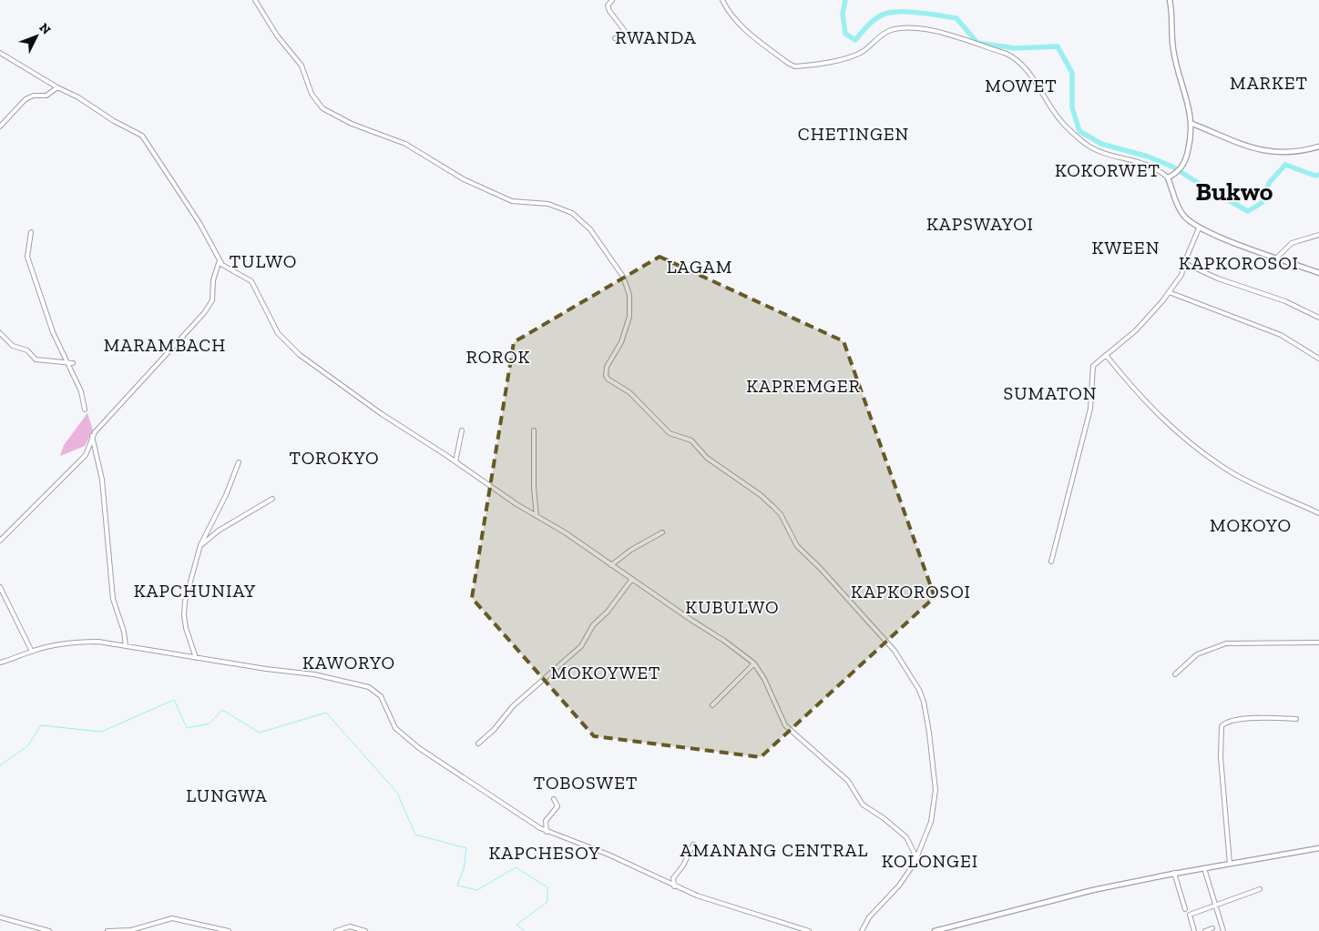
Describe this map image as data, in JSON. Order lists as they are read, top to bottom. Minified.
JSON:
{"districts":["RWANDA","MARKET","MOWET","CHETINGEN","KOKORWET","Bukwo","KAPSWAYOI","KWEEN","TULWO","KAPKOROSOI","LAGAM","MARAMBACH","ROROK","KAPREMGER","SUMATON","TOROKYO","MOKOYO","KAPCHUNIAY","KAPKOROSOI","KUBULWO","KAWORYO","MOKOYWET","TOBOSWET","LUNGWA","AMANANG CENTRAL","KAPCHESOY","KOLONGEI"],"north":"top right"}
